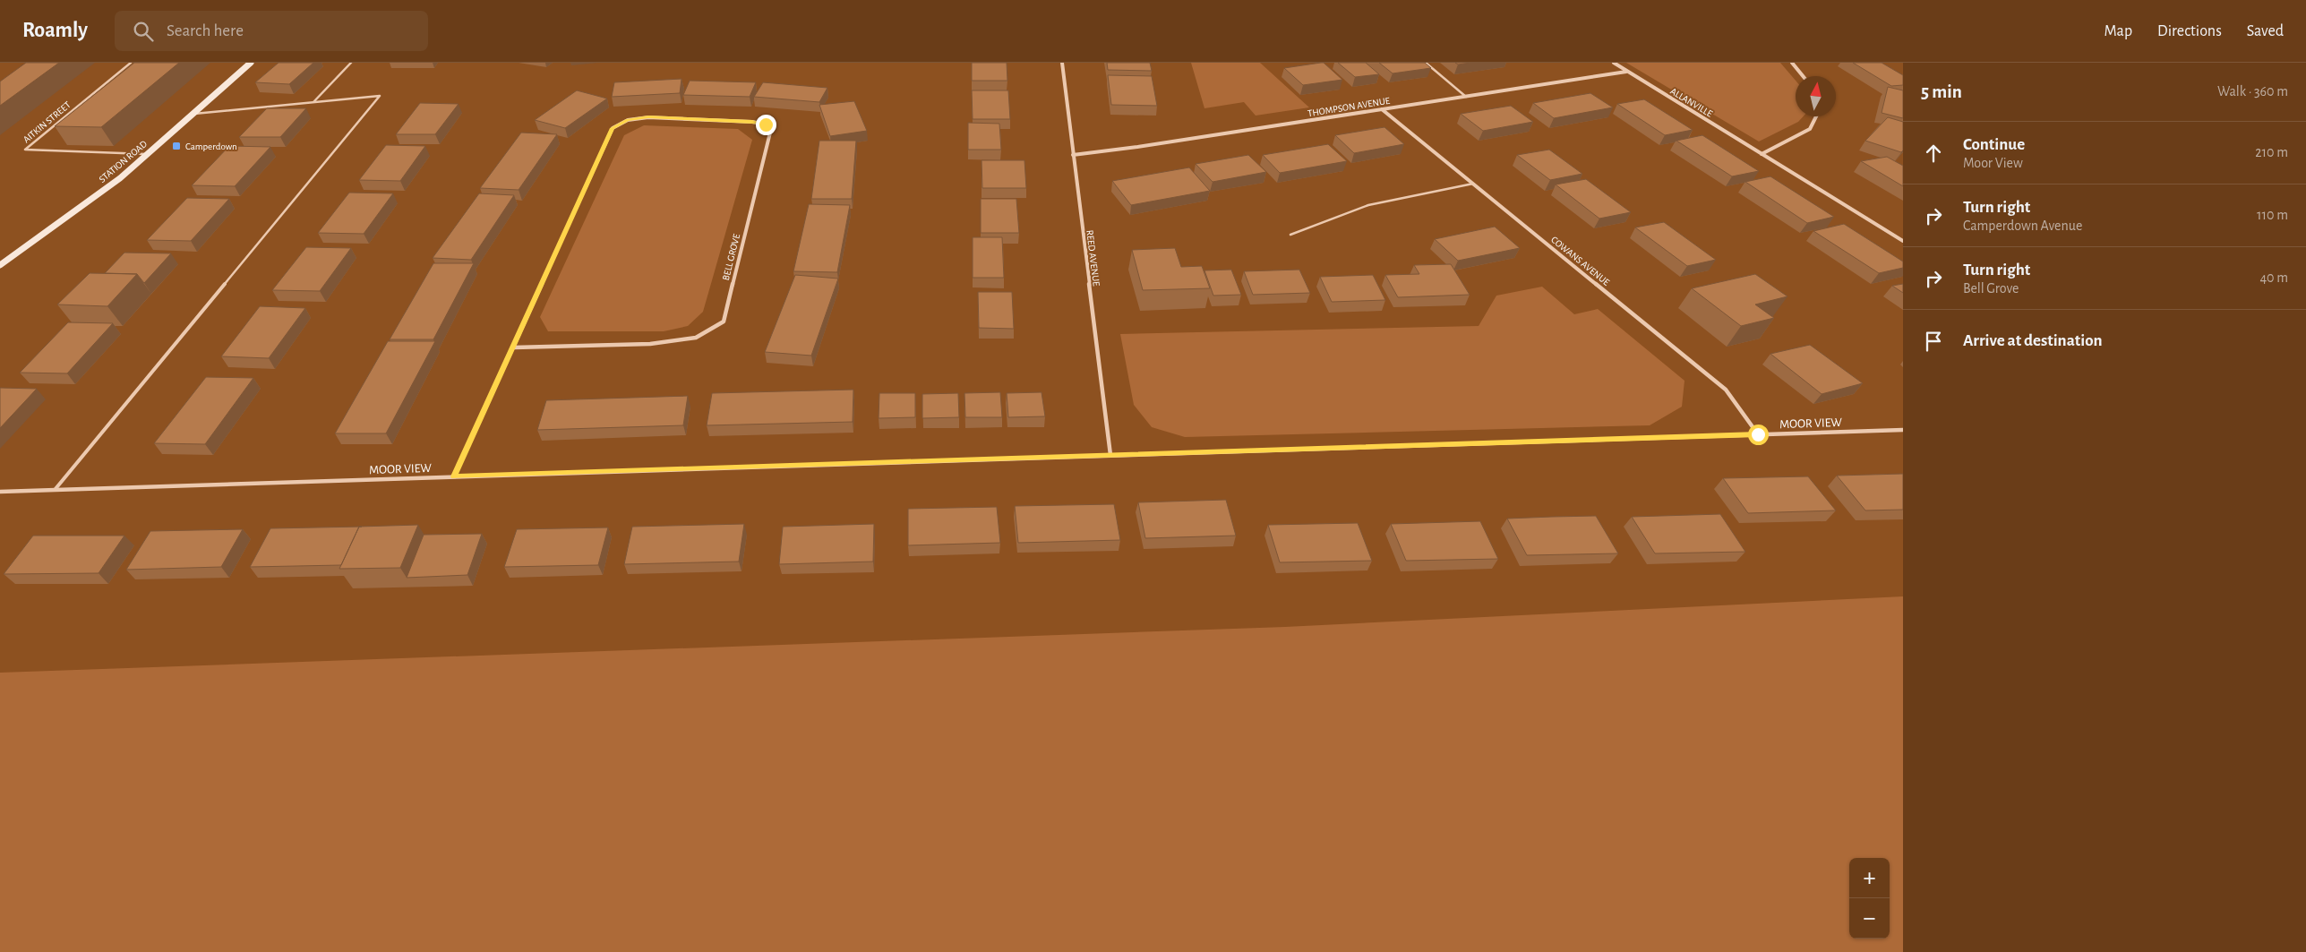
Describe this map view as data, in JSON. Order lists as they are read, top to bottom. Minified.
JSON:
{"streets":{"main road":["STATION ROAD"],"street":["ALLANVILLE","THOMPSON AVENUE","BELL GROVE","REED AVENUE","COWANS AVENUE","MOOR VIEW"],"lane":["AITKIN STREET"]},"crossings":[["ALLANVILLE","THOMPSON AVENUE"],["THOMPSON AVENUE","REED AVENUE"],["THOMPSON AVENUE","COWANS AVENUE"],["AITKIN STREET","STATION ROAD"],["REED AVENUE","MOOR VIEW"],["COWANS AVENUE","MOOR VIEW"]],"places":{"transit":["Camperdown"]},"north":"top","page":{"header":"Roamly","search":"Search here","nav":["Map","Directions","Saved"],"heading":["5 min","Walk · 360 m"],"list":[["Continue","Moor View","210 m"],["Turn right","Camperdown Avenue","110 m"],["Turn right","Bell Grove","40 m"],"Arrive at destination"],"map_buttons":["+","−"]}}
